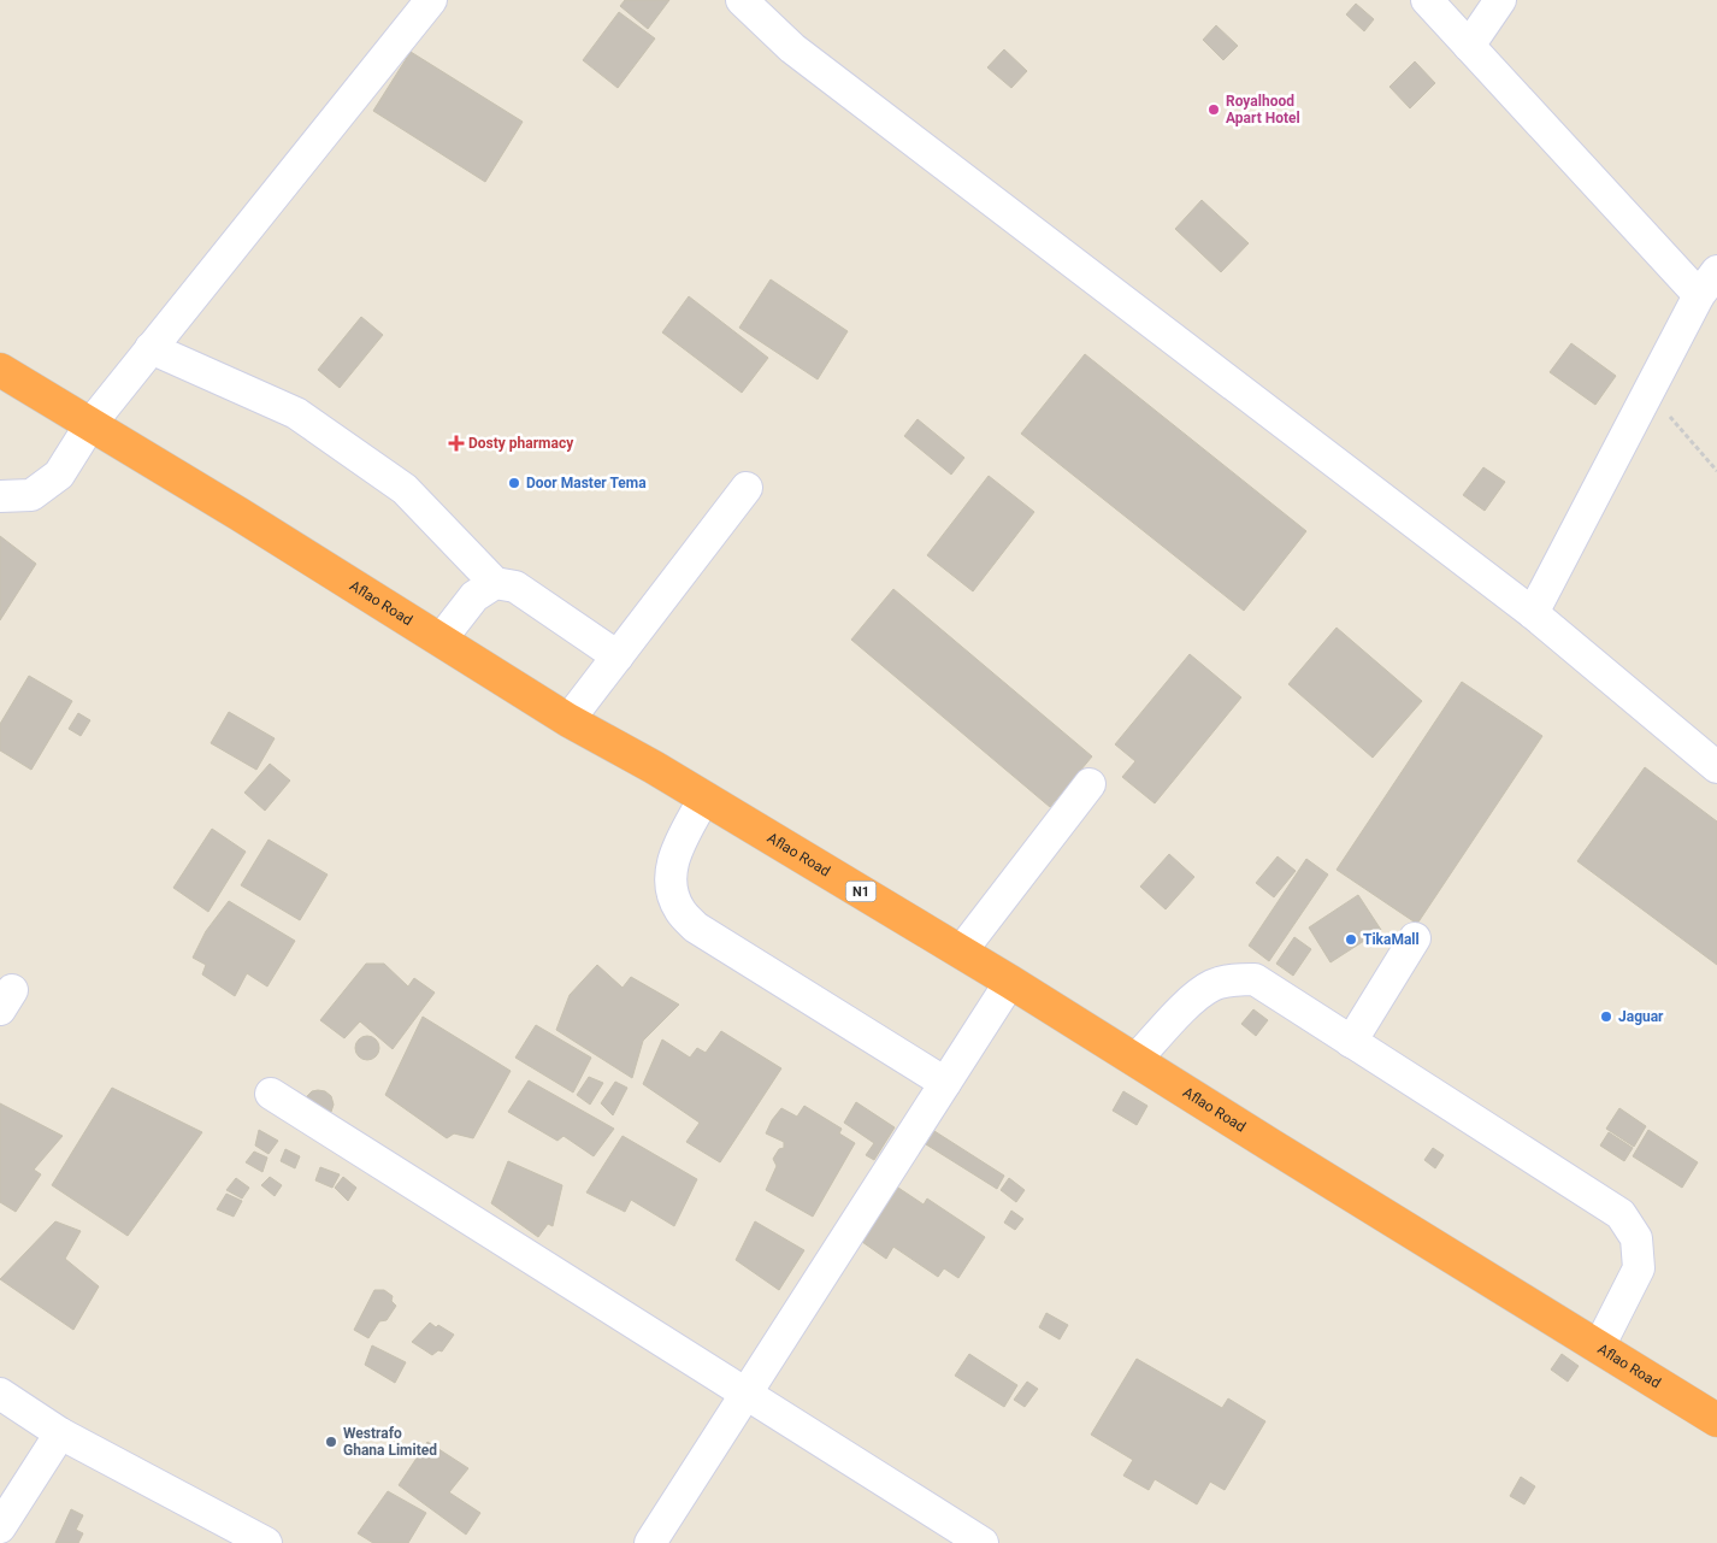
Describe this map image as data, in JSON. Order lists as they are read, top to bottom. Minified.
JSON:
{"streets":{"highway":["Aflao Road","N1"]},"places":{"other":["Royalhood Apart Hotel","Door Master Tema","TikaMall","Jaguar","Westrafo Ghana Limited"],"health":["Dosty pharmacy"]}}
